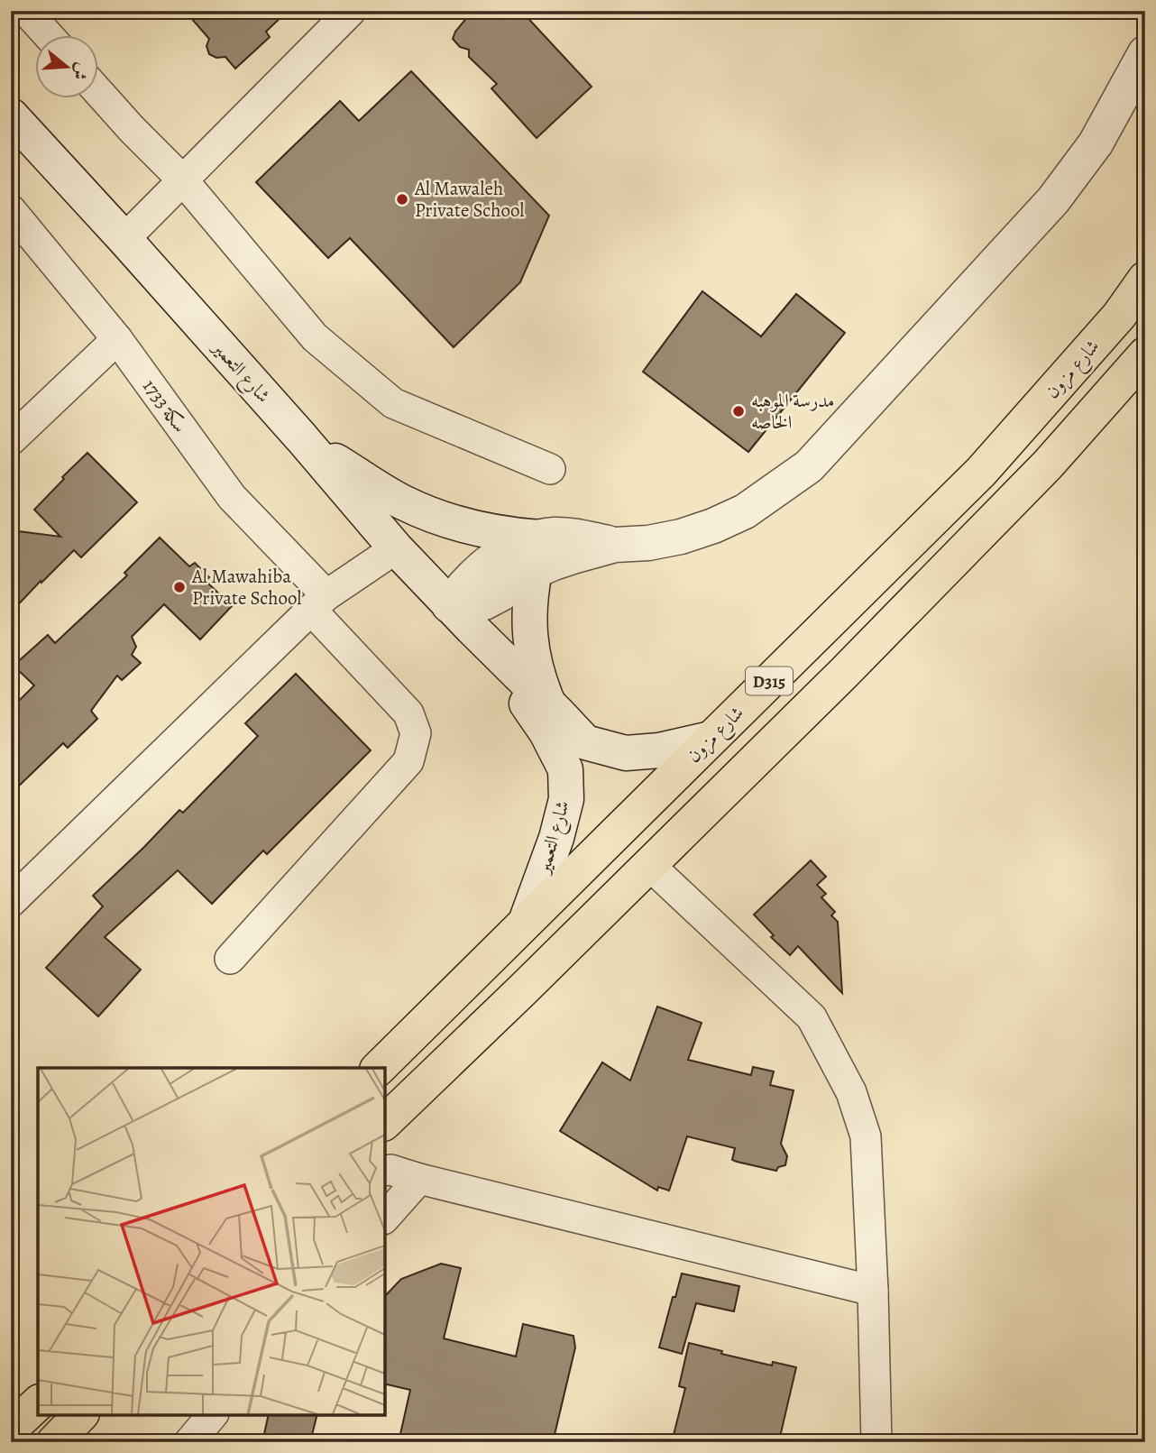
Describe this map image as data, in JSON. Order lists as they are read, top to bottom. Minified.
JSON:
{"streets":{"main road":["شارع مزون","شارع التعمير","D315"],"street":["سكة 1733"]},"crossings":[["شارع مزون","شارع التعمير"]],"places":["Al Mawaleh Private School","مدرسة الموهبه الخاصه","Al Mawahiba Private School"],"north":"right"}
